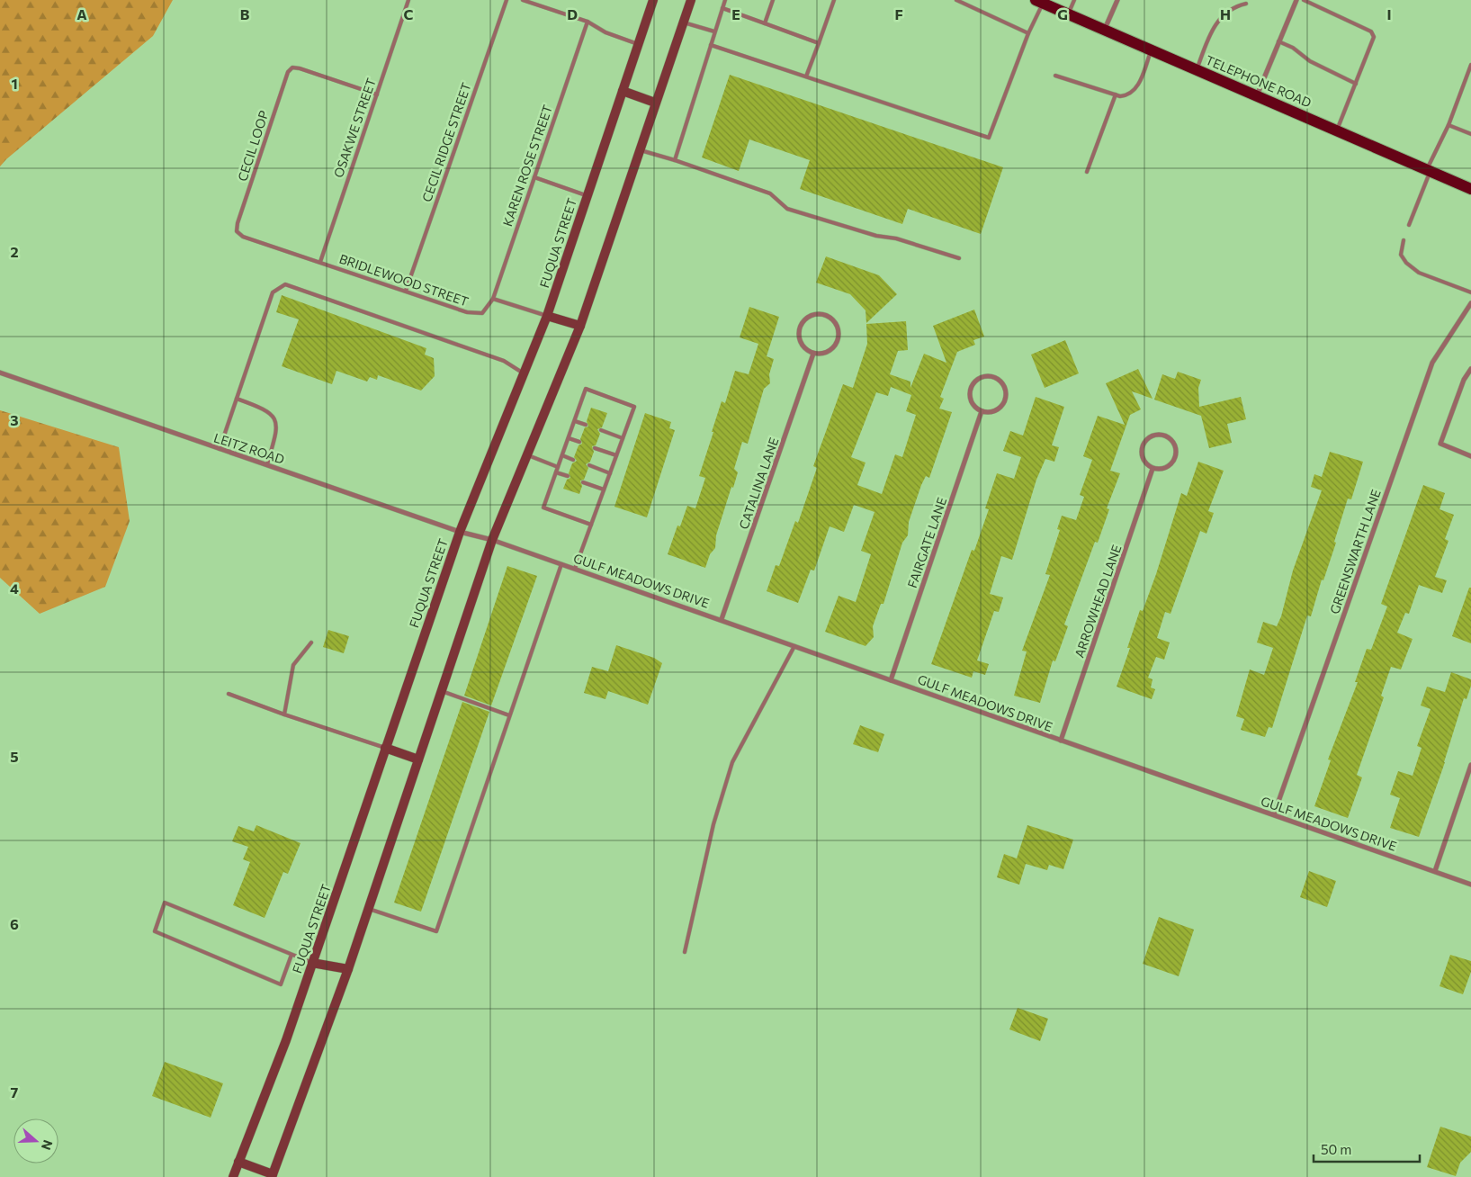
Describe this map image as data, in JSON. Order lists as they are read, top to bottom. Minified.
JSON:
{"streets":{"main road":["TELEPHONE ROAD","FUQUA STREET"],"street":["LEITZ ROAD","CATALINA LANE","FAIRGATE LANE","GREENSWARTH LANE","GULF MEADOWS DRIVE","ARROWHEAD LANE"],"lane":["OSAKWE STREET","CECIL RIDGE STREET","CECIL LOOP","KAREN ROSE STREET","BRIDLEWOOD STREET"]},"crossings":[["OSAKWE STREET","CECIL LOOP"],["OSAKWE STREET","BRIDLEWOOD STREET"],["CECIL RIDGE STREET","BRIDLEWOOD STREET"],["CECIL LOOP","BRIDLEWOOD STREET"],["KAREN ROSE STREET","BRIDLEWOOD STREET"],["FUQUA STREET","LEITZ ROAD"],["LEITZ ROAD","GULF MEADOWS DRIVE"],["CATALINA LANE","GULF MEADOWS DRIVE"],["FAIRGATE LANE","GULF MEADOWS DRIVE"],["GREENSWARTH LANE","GULF MEADOWS DRIVE"],["GULF MEADOWS DRIVE","ARROWHEAD LANE"]],"scale_bar":"50 m","north":"right","grid":{"columns":["A","B","C","D","E","F","G","H","I"],"rows":["1","2","3","4","5","6","7"]}}
